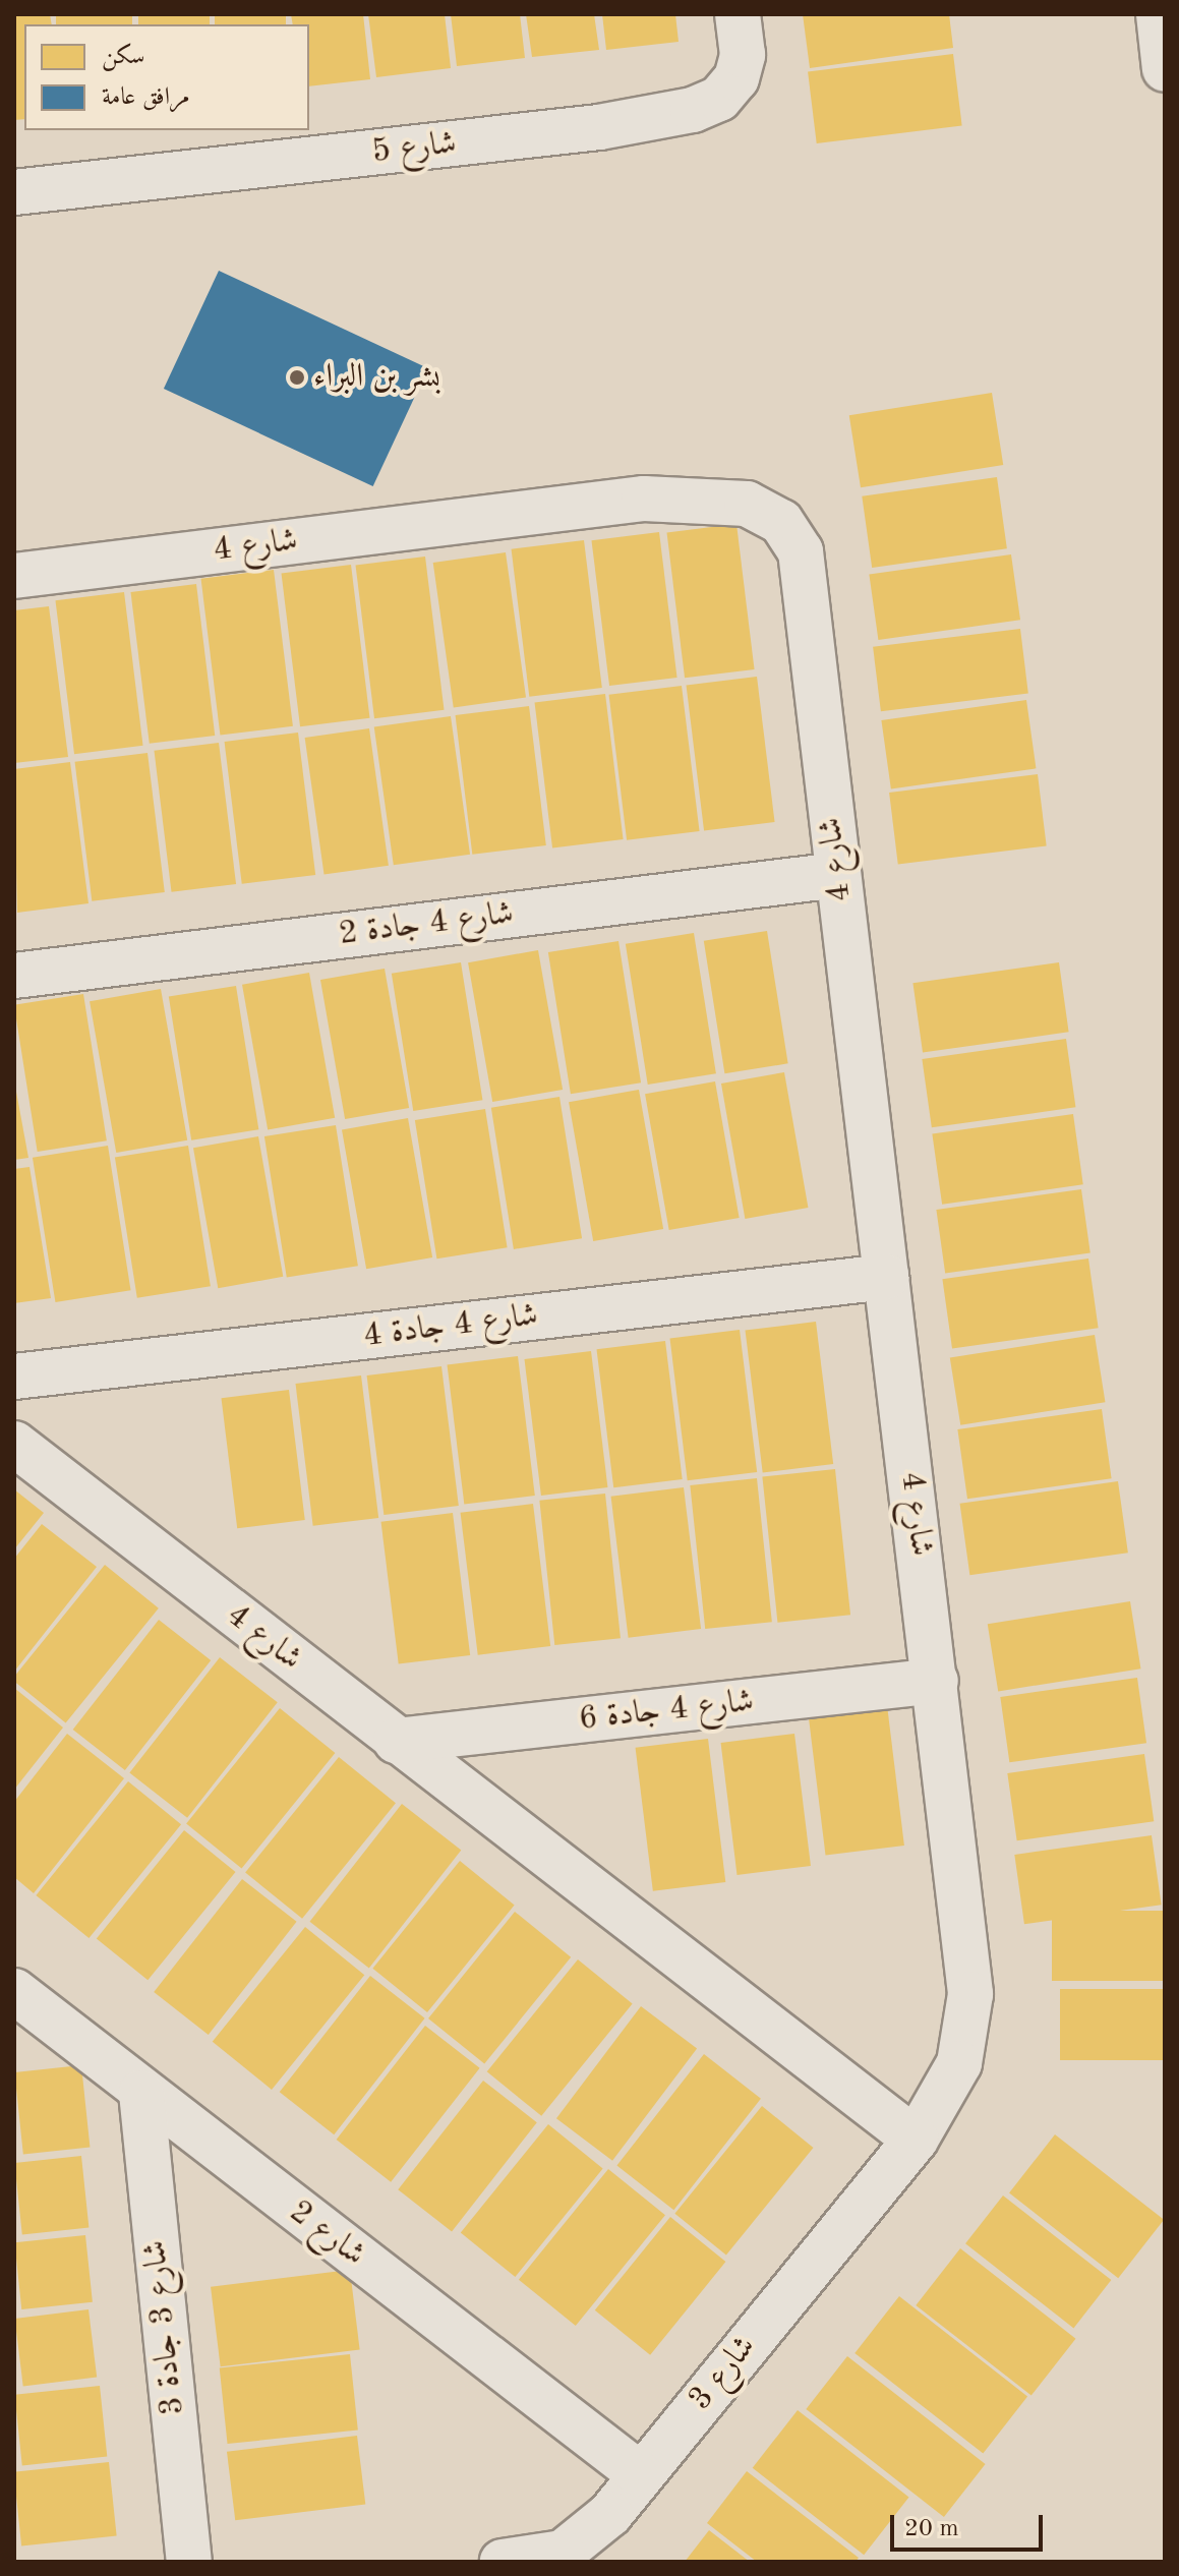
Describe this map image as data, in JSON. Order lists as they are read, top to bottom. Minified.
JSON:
{"streets":{"street":["شارع 5","شارع 4","شارع 4 جادة 2","شارع 4 جادة 4","شارع 4 جادة 6","شارع 2","شارع 3 جادة 3","شارع 3"]},"crossings":[["شارع 4","شارع 4 جادة 2"],["شارع 4","شارع 4 جادة 4"],["شارع 4","شارع 4 جادة 6"],["شارع 4","شارع 3"],["شارع 2","شارع 3 جادة 3"],["شارع 2","شارع 3"]],"places":["بشر بن البراء"],"legend":["سكن","مرافق عامة"],"scale_bar":"20 m"}
